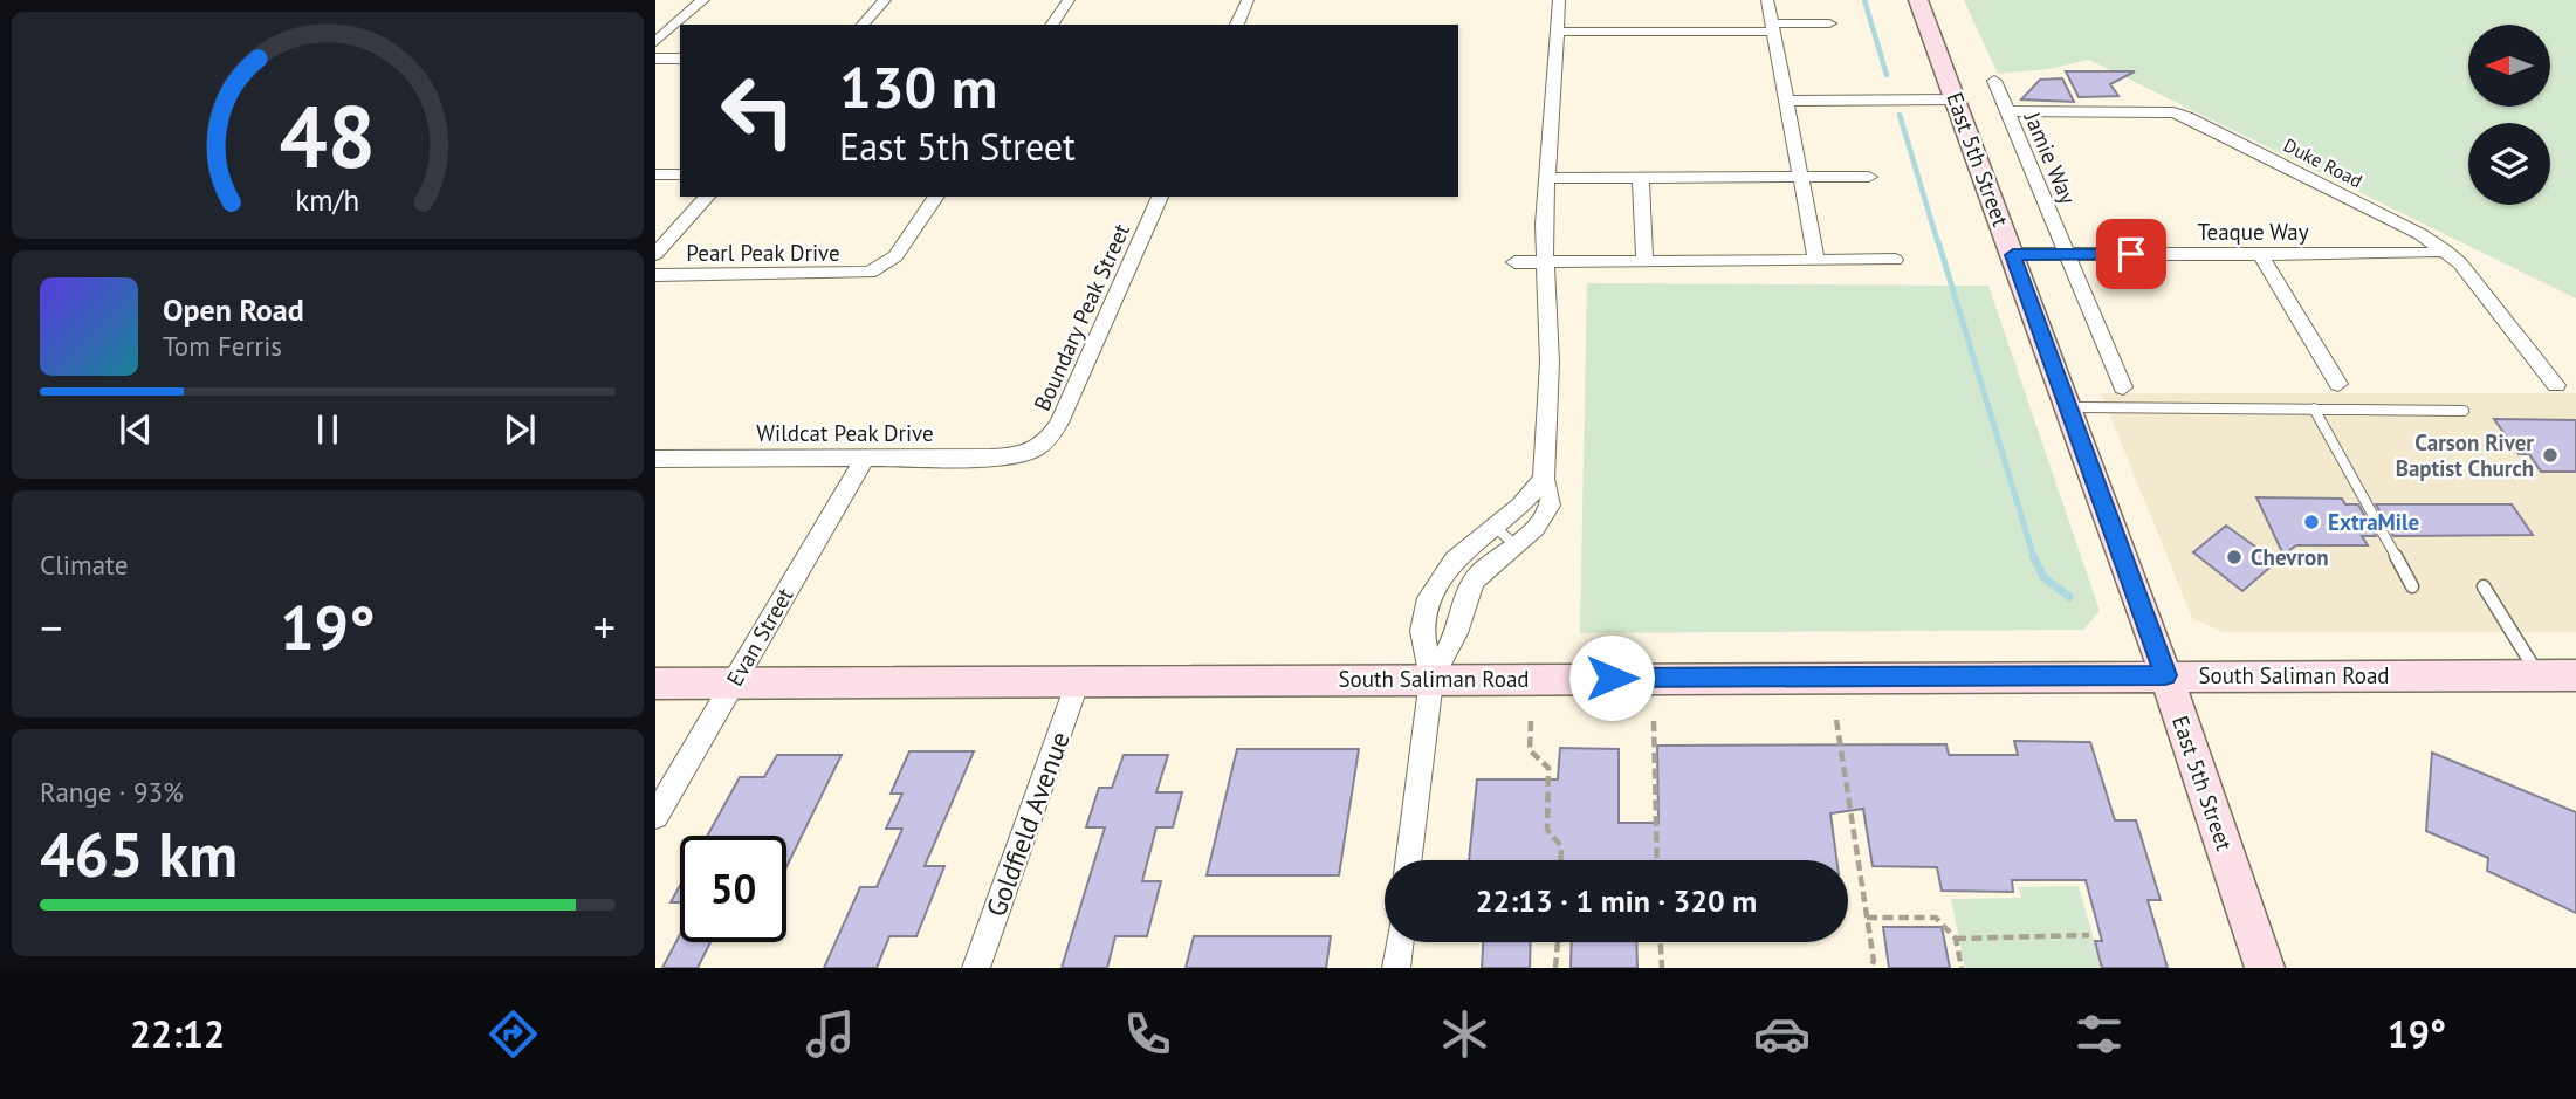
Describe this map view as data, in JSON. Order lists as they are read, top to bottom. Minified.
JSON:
{"streets":{"main road":["East 5th Street","South Saliman Road"],"street":["Jamie Way","Duke Road","Teaque Way","Pearl Peak Drive","Boundary Peak Street","Wildcat Peak Drive","Evan Street","Goldfield Avenue"]},"crossings":[["Jamie Way","Duke Road"],["Jamie Way","Teaque Way"],["East 5th Street","Teaque Way"],["East 5th Street","South Saliman Road"],["Duke Road","Teaque Way"],["Boundary Peak Street","Wildcat Peak Drive"],["Wildcat Peak Drive","Evan Street"],["Evan Street","South Saliman Road"],["South Saliman Road","Goldfield Avenue"]],"places":["Carson River Baptist Church","ExtraMile","Chevron"],"north":"left","page":{"turn":["130 m","East 5th Street"],"song":["Open Road","Tom Ferris"],"tile":["Climate",["Range · 93%","465 km"]],"heat":["−","19°","+"],"limit":"50","trip":"22:13 · 1 min · 320 m","tabs":["22:12","19°"],"gauge":["48","km/h"]}}
